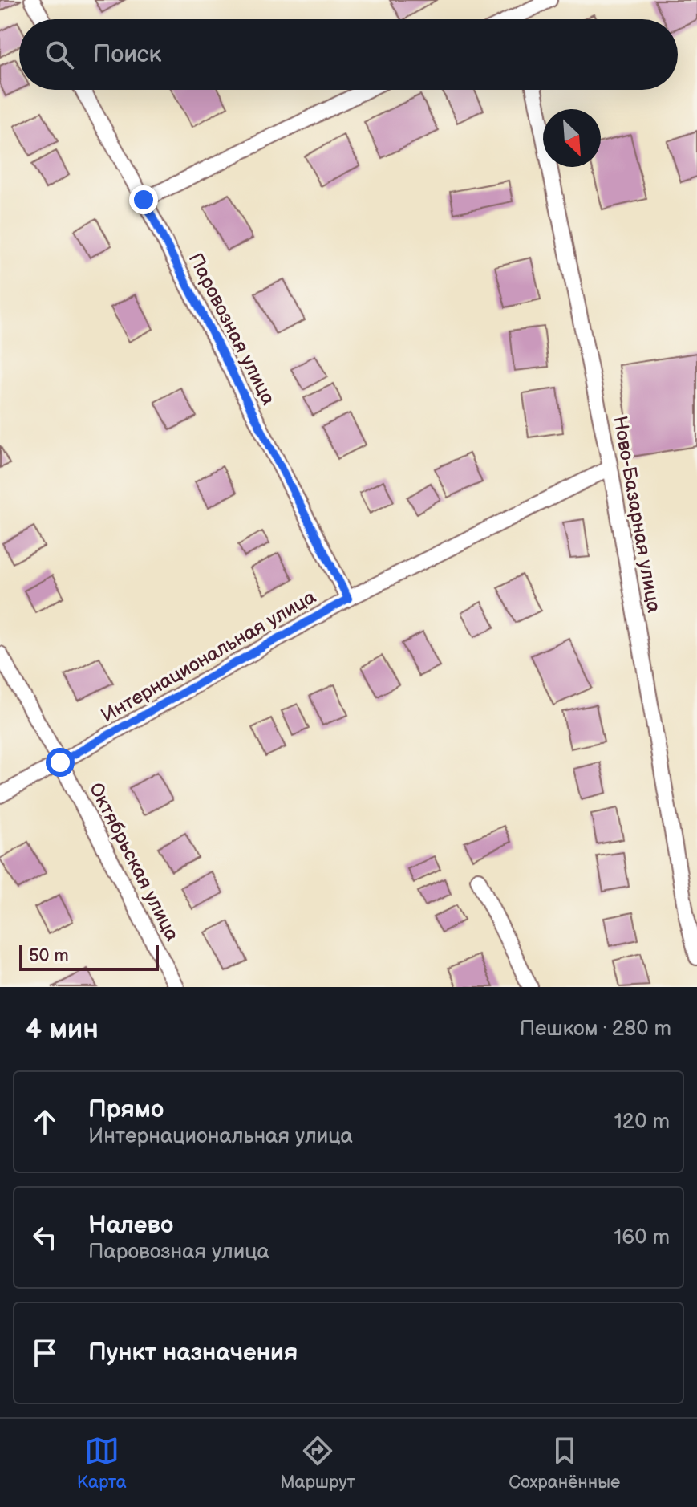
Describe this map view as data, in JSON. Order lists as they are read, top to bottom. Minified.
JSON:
{"streets":{"street":["Паровозная улица","Ново-Базарная улица","Интернациональная улица","Октябрьская улица"]},"crossings":[["Паровозная улица","Интернациональная улица"],["Ново-Базарная улица","Интернациональная улица"],["Интернациональная улица","Октябрьская улица"]],"scale_bar":"50 m","north":"bottom right","page":{"search":"Поиск","scale":"50 m","heading":["4 мин","Пешком · 280 m"],"list":[["Прямо","Интернациональная улица","120 m"],["Налево","Паровозная улица","160 m"],"Пункт назначения"],"nav":["Карта","Маршрут","Сохранённые"]}}
